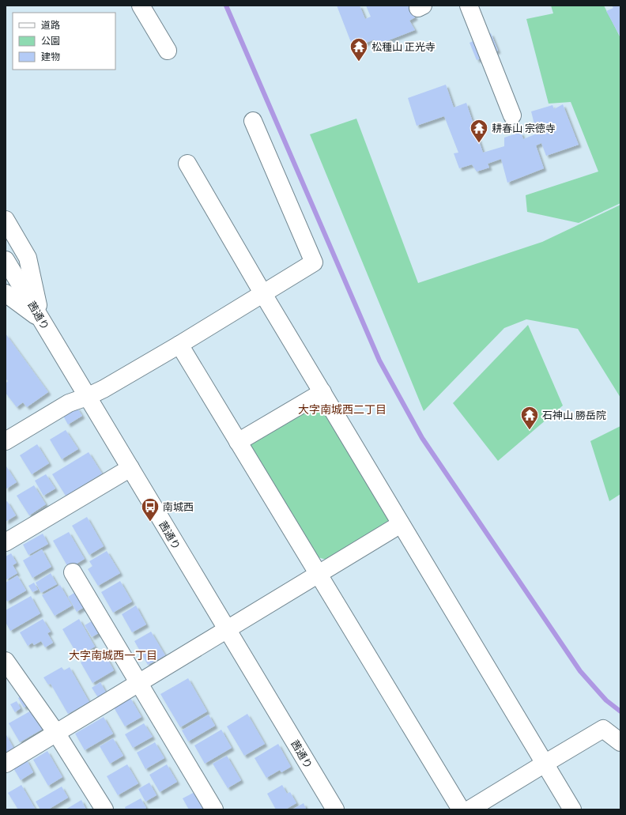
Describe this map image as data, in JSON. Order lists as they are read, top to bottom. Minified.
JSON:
{"streets":{"street":["茜通り"]},"districts":["大字南城西二丁目","大字南城西一丁目"],"places":{"temple":["松種山 正光寺","耕春山 宗徳寺","石神山 勝岳院"],"bus stop":["南城西"]},"legend":["道路","公園","建物"]}
